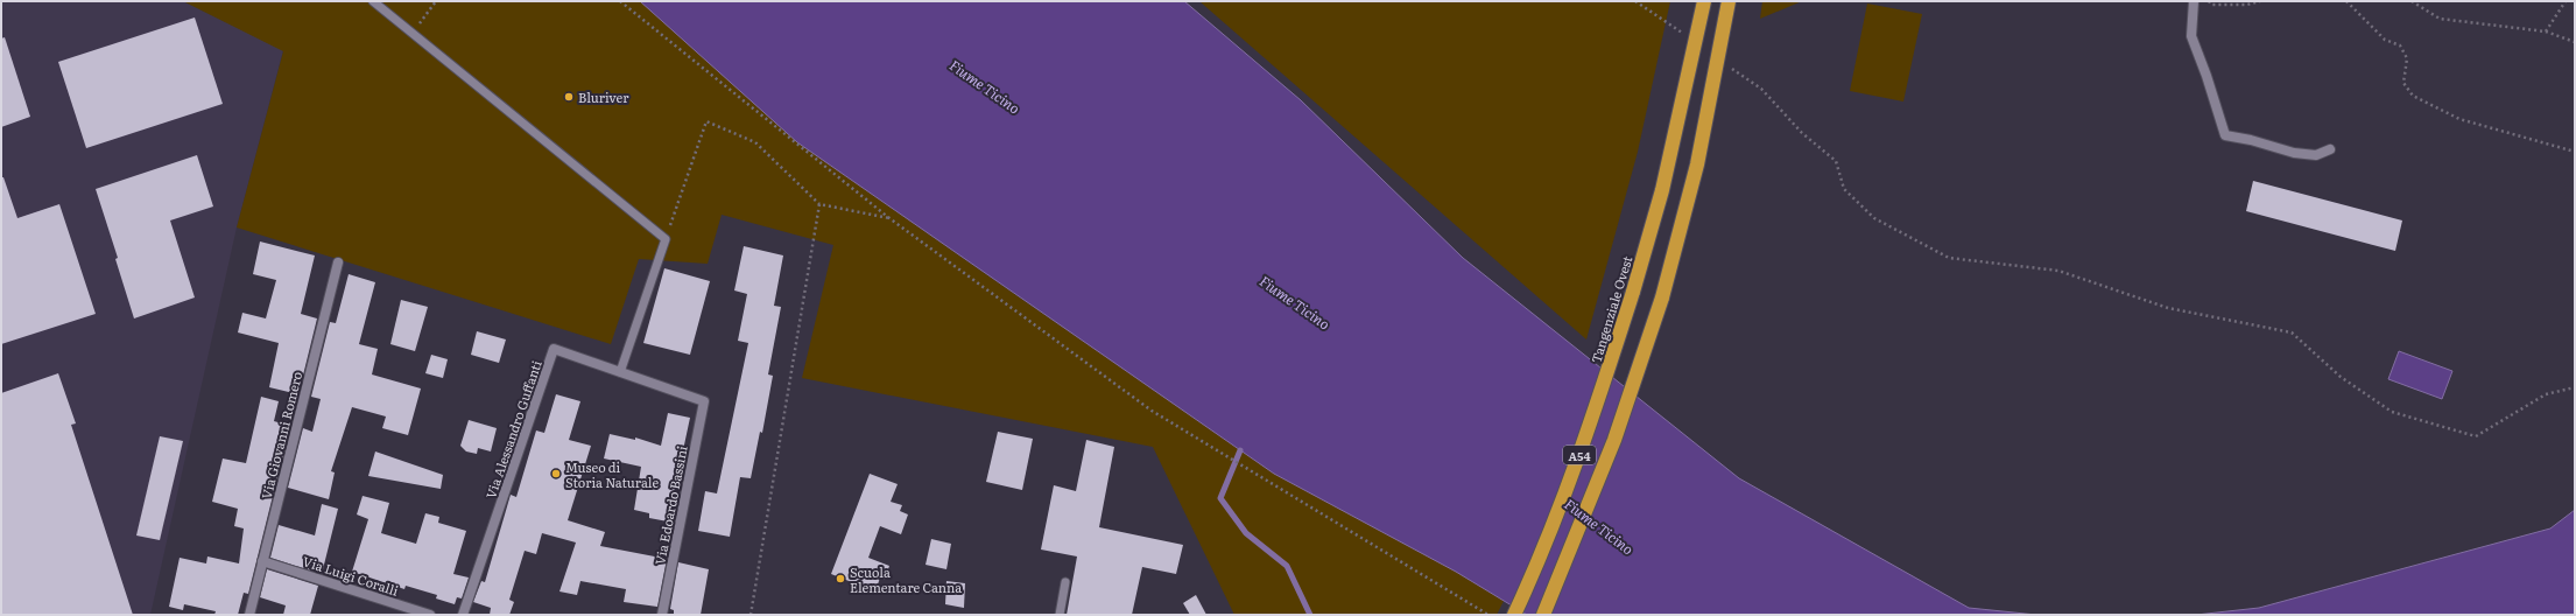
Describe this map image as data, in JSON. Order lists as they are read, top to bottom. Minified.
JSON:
{"streets":{"highway":["Tangenziale Ovest","A54"],"street":["Via Alessandro Guffanti","Via Giovanni Romero","Via Edoardo Bassini","Via Luigi Coralli"]},"crossings":[["Via Alessandro Guffanti","Via Edoardo Bassini"],["Via Giovanni Romero","Via Luigi Coralli"]],"water":["Fiume Ticino"],"places":["Bluriver","Museo di Storia Naturale","Scuola Elementare Canna"]}
